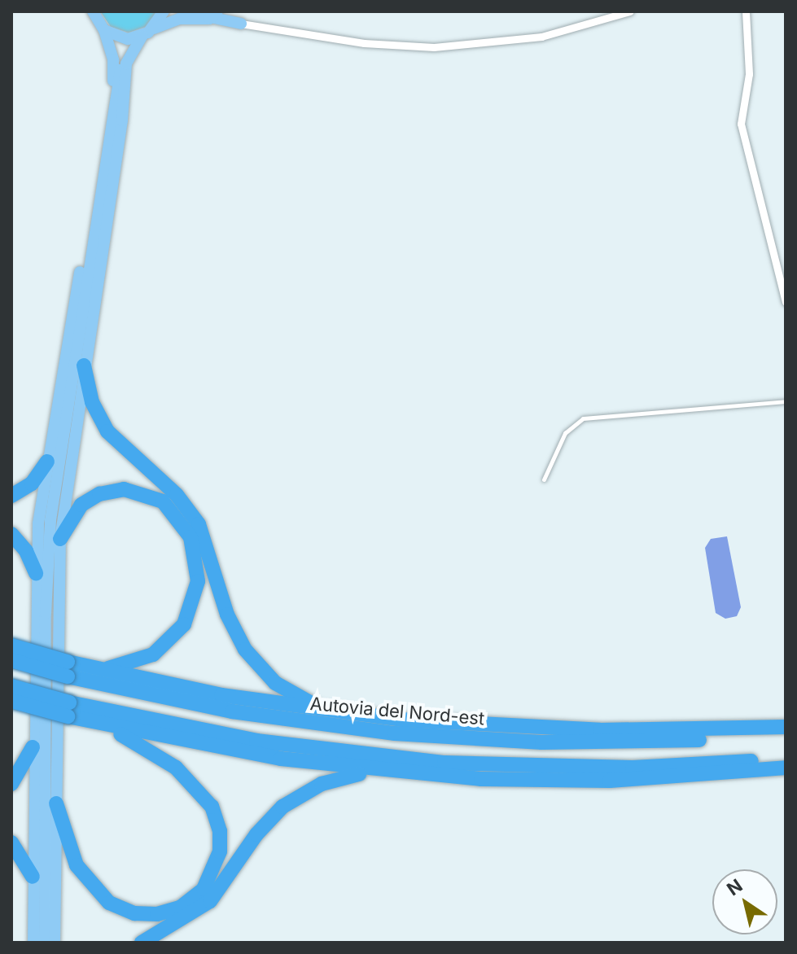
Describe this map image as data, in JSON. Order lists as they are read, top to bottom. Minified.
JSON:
{"streets":{"highway":["Autovia del Nord-est"]},"north":"top left"}
